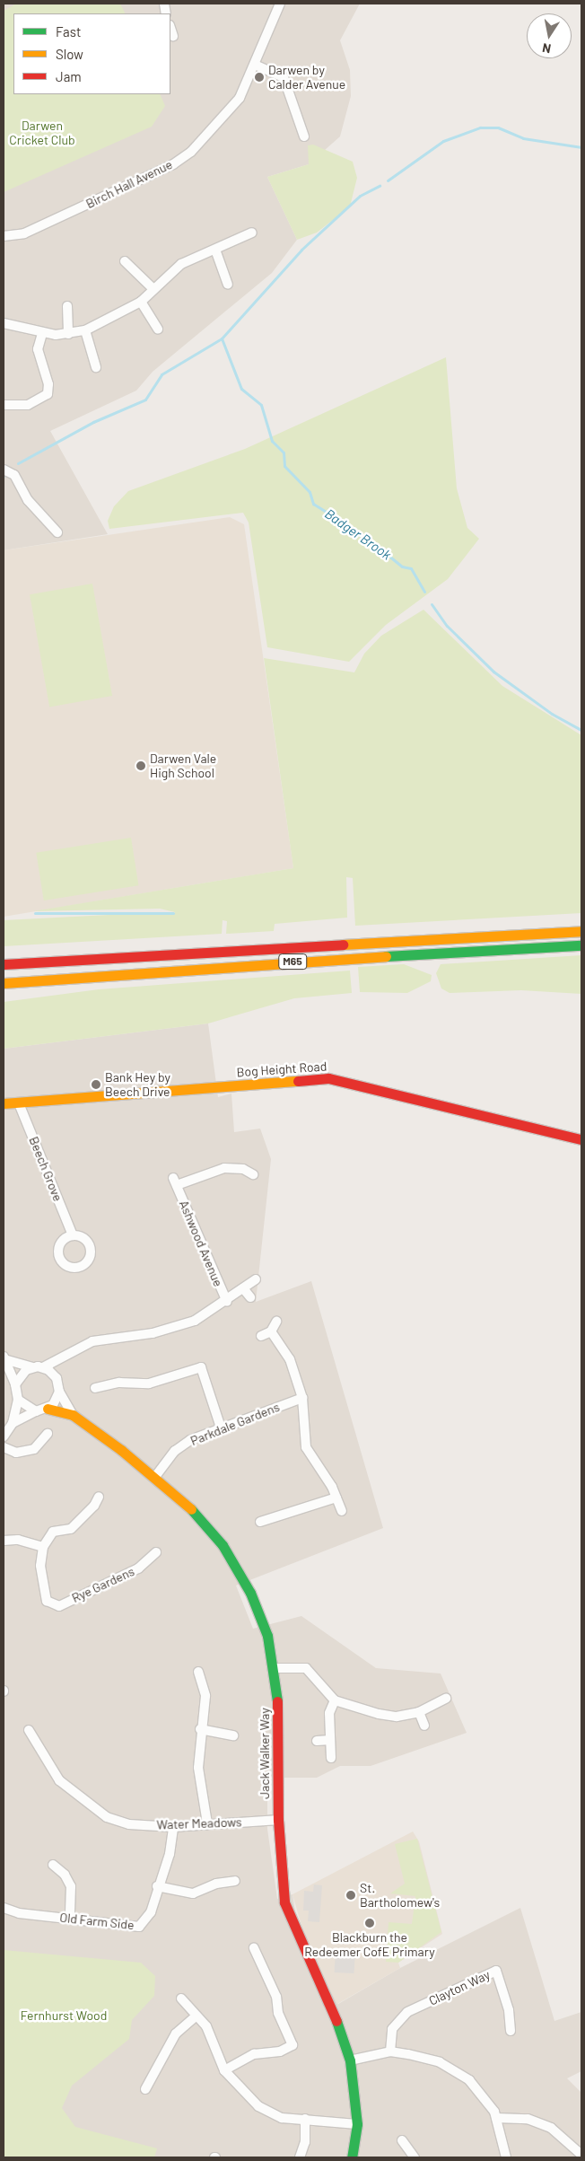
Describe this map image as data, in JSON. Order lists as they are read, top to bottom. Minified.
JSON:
{"streets":{"main road":["M65","Bog Height Road","Jack Walker Way"],"street":["Birch Hall Avenue","Beech Grove","Ashwood Avenue","Parkdale Gardens","Rye Gardens","Water Meadows","Old Farm Side","Clayton Way"]},"crossings":[["Bog Height Road","Beech Grove"],["Ashwood Avenue","Jack Walker Way"],["Parkdale Gardens","Jack Walker Way"],["Jack Walker Way","Water Meadows"],["Water Meadows","Old Farm Side"]],"water":["Badger Brook"],"parks":["Darwen Cricket Club","Fernhurst Wood"],"places":["Darwen by Calder Avenue","Darwen Vale High School","Bank Hey by Beech Drive","St. Bartholomew's","Blackburn the Redeemer CofE Primary"],"legend":["Fast","Slow","Jam"],"north":"bottom"}
